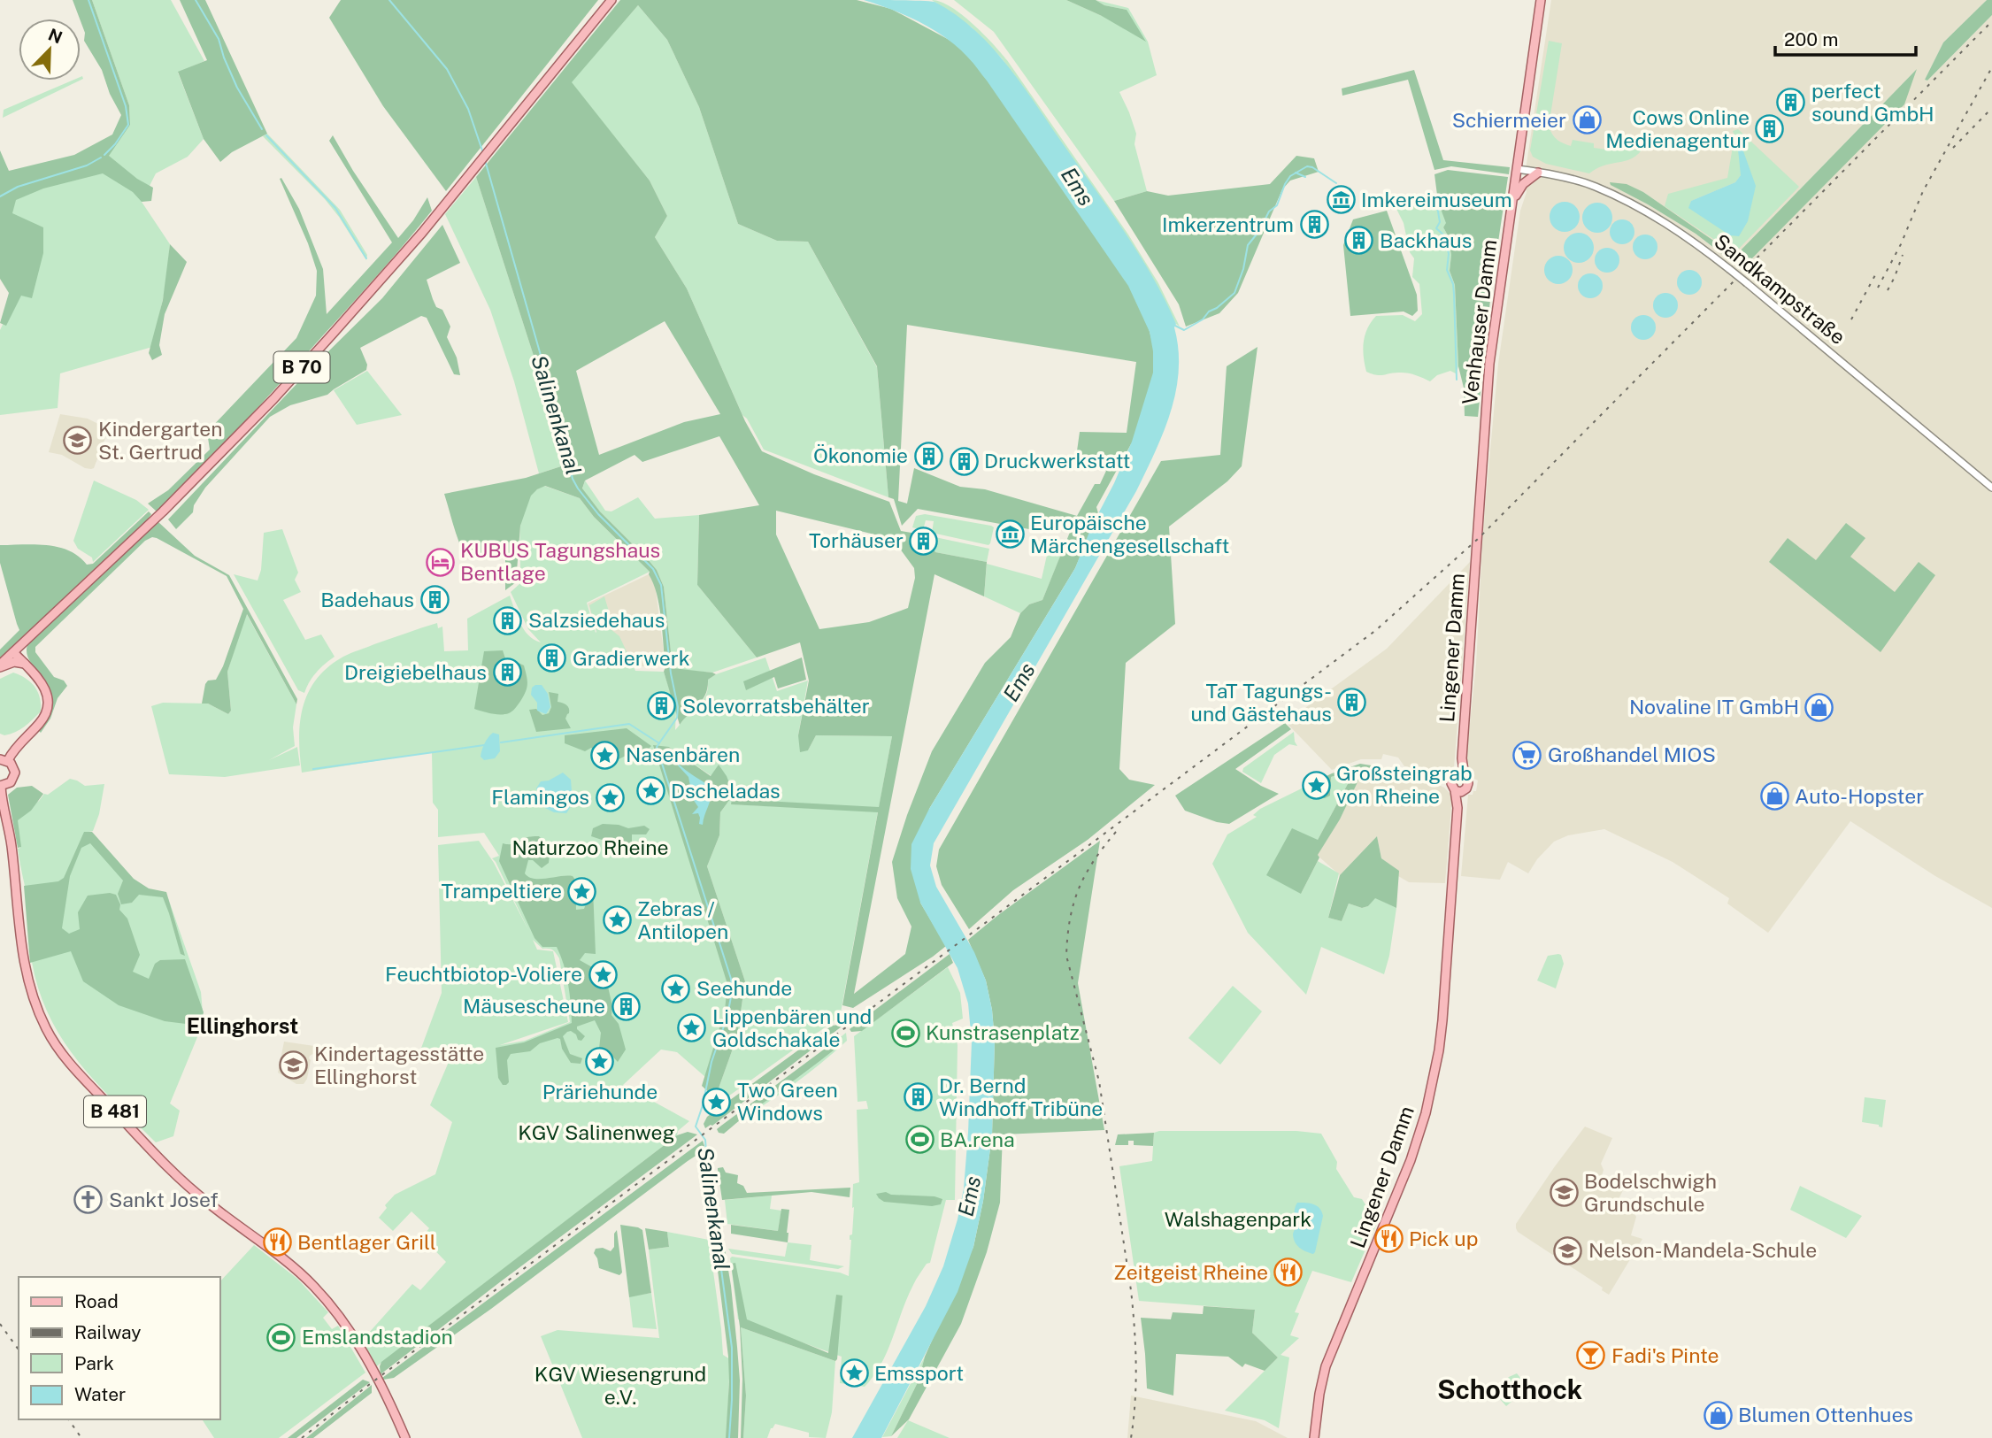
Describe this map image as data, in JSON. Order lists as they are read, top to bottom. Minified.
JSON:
{"streets":{"main road":["Venhauser Damm","B 70","Lingener Damm","B 481"],"street":["Sandkampstraße"]},"crossings":[["Sandkampstraße","Venhauser Damm"],["Venhauser Damm","Lingener Damm"]],"districts":["Ellinghorst","Schotthock"],"water":["Ems","Salinenkanal"],"parks":["Naturzoo Rheine","KGV Salinenweg","Walshagenpark","KGV Wiesengrund e.V."],"places":{"building":["perfect sound GmbH","Cows Online Medienagentur","Imkerzentrum","Backhaus","Ökonomie","Druckwerkstatt","Torhäuser","Badehaus","Salzsiedehaus","Gradierwerk","Dreigiebelhaus","TaT Tagungs- und Gästehaus","Solevorratsbehälter","Mäusescheune","Dr. Bernd Windhoff Tribüne"],"shop":["Schiermeier","Novaline IT GmbH","Auto-Hopster","Blumen Ottenhues"],"museum":["Imkereimuseum","Europäische Märchengesellschaft"],"school or university":["Kindergarten St. Gertrud","Kindertagesstätte Ellinghorst","Bodelschwigh Grundschule","Nelson-Mandela-Schule"],"hotel":["KUBUS Tagungshaus Bentlage"],"place":["Nasenbären","Großsteingrab von Rheine","Dscheladas","Flamingos","Trampeltiere","Zebras / Antilopen","Feuchtbiotop-Voliere","Seehunde","Lippenbären und Goldschakale","Präriehunde","Two Green Windows","Emssport"],"supermarket":["Großhandel MIOS"],"sports":["Kunstrasenplatz","BA.rena","Emslandstadion"],"church":["Sankt Josef"],"restaurant":["Pick up","Bentlager Grill","Zeitgeist Rheine"],"bar":["Fadi's Pinte"]},"legend":["Road","Railway","Park","Water"],"scale_bar":"200 m","north":"top right"}
